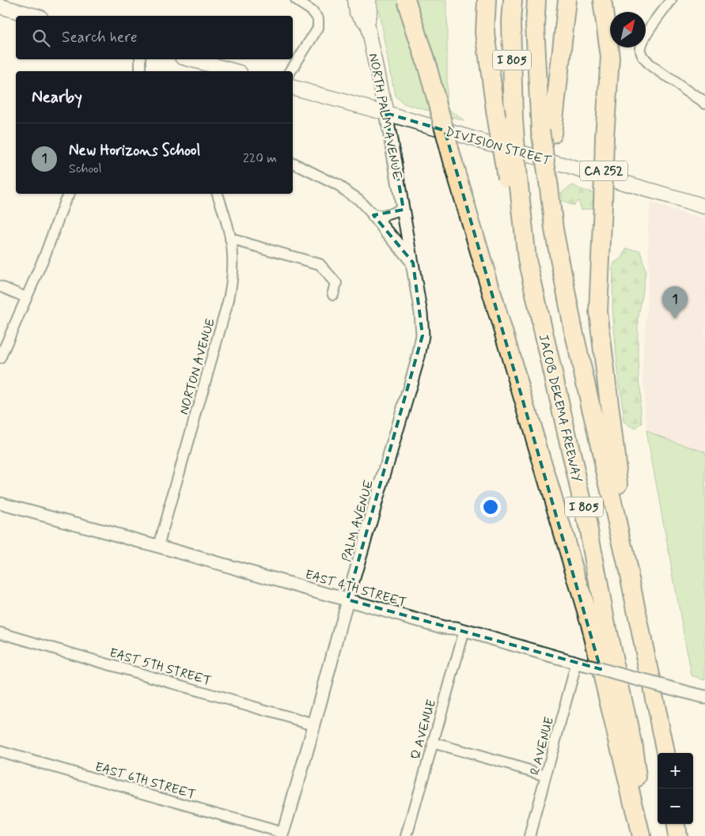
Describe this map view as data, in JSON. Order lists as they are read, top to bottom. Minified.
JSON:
{"streets":{"highway":["I 805","CA 252","JACOB DEKEMA FREEWAY"],"main road":["NORTH PALM AVENUE","DIVISION STREET"],"street":["NORTON AVENUE","PALM AVENUE","EAST 4TH STREET","EAST 5TH STREET","Q AVENUE","R AVENUE","EAST 6TH STREET"]},"crossings":[["I 805","CA 252"],["NORTH PALM AVENUE","DIVISION STREET"],["NORTH PALM AVENUE","PALM AVENUE"],["NORTON AVENUE","EAST 4TH STREET"],["PALM AVENUE","EAST 4TH STREET"],["PALM AVENUE","EAST 5TH STREET"],["PALM AVENUE","EAST 6TH STREET"],["EAST 4TH STREET","Q AVENUE"],["EAST 4TH STREET","R AVENUE"]],"north":"top right","page":{"search":"Search here","heading":"Nearby","list":[{"mark":"1","name":"New Horizons School","note":"School","value":"220 m"}],"pins":"1","map_buttons":["+","−"]}}
